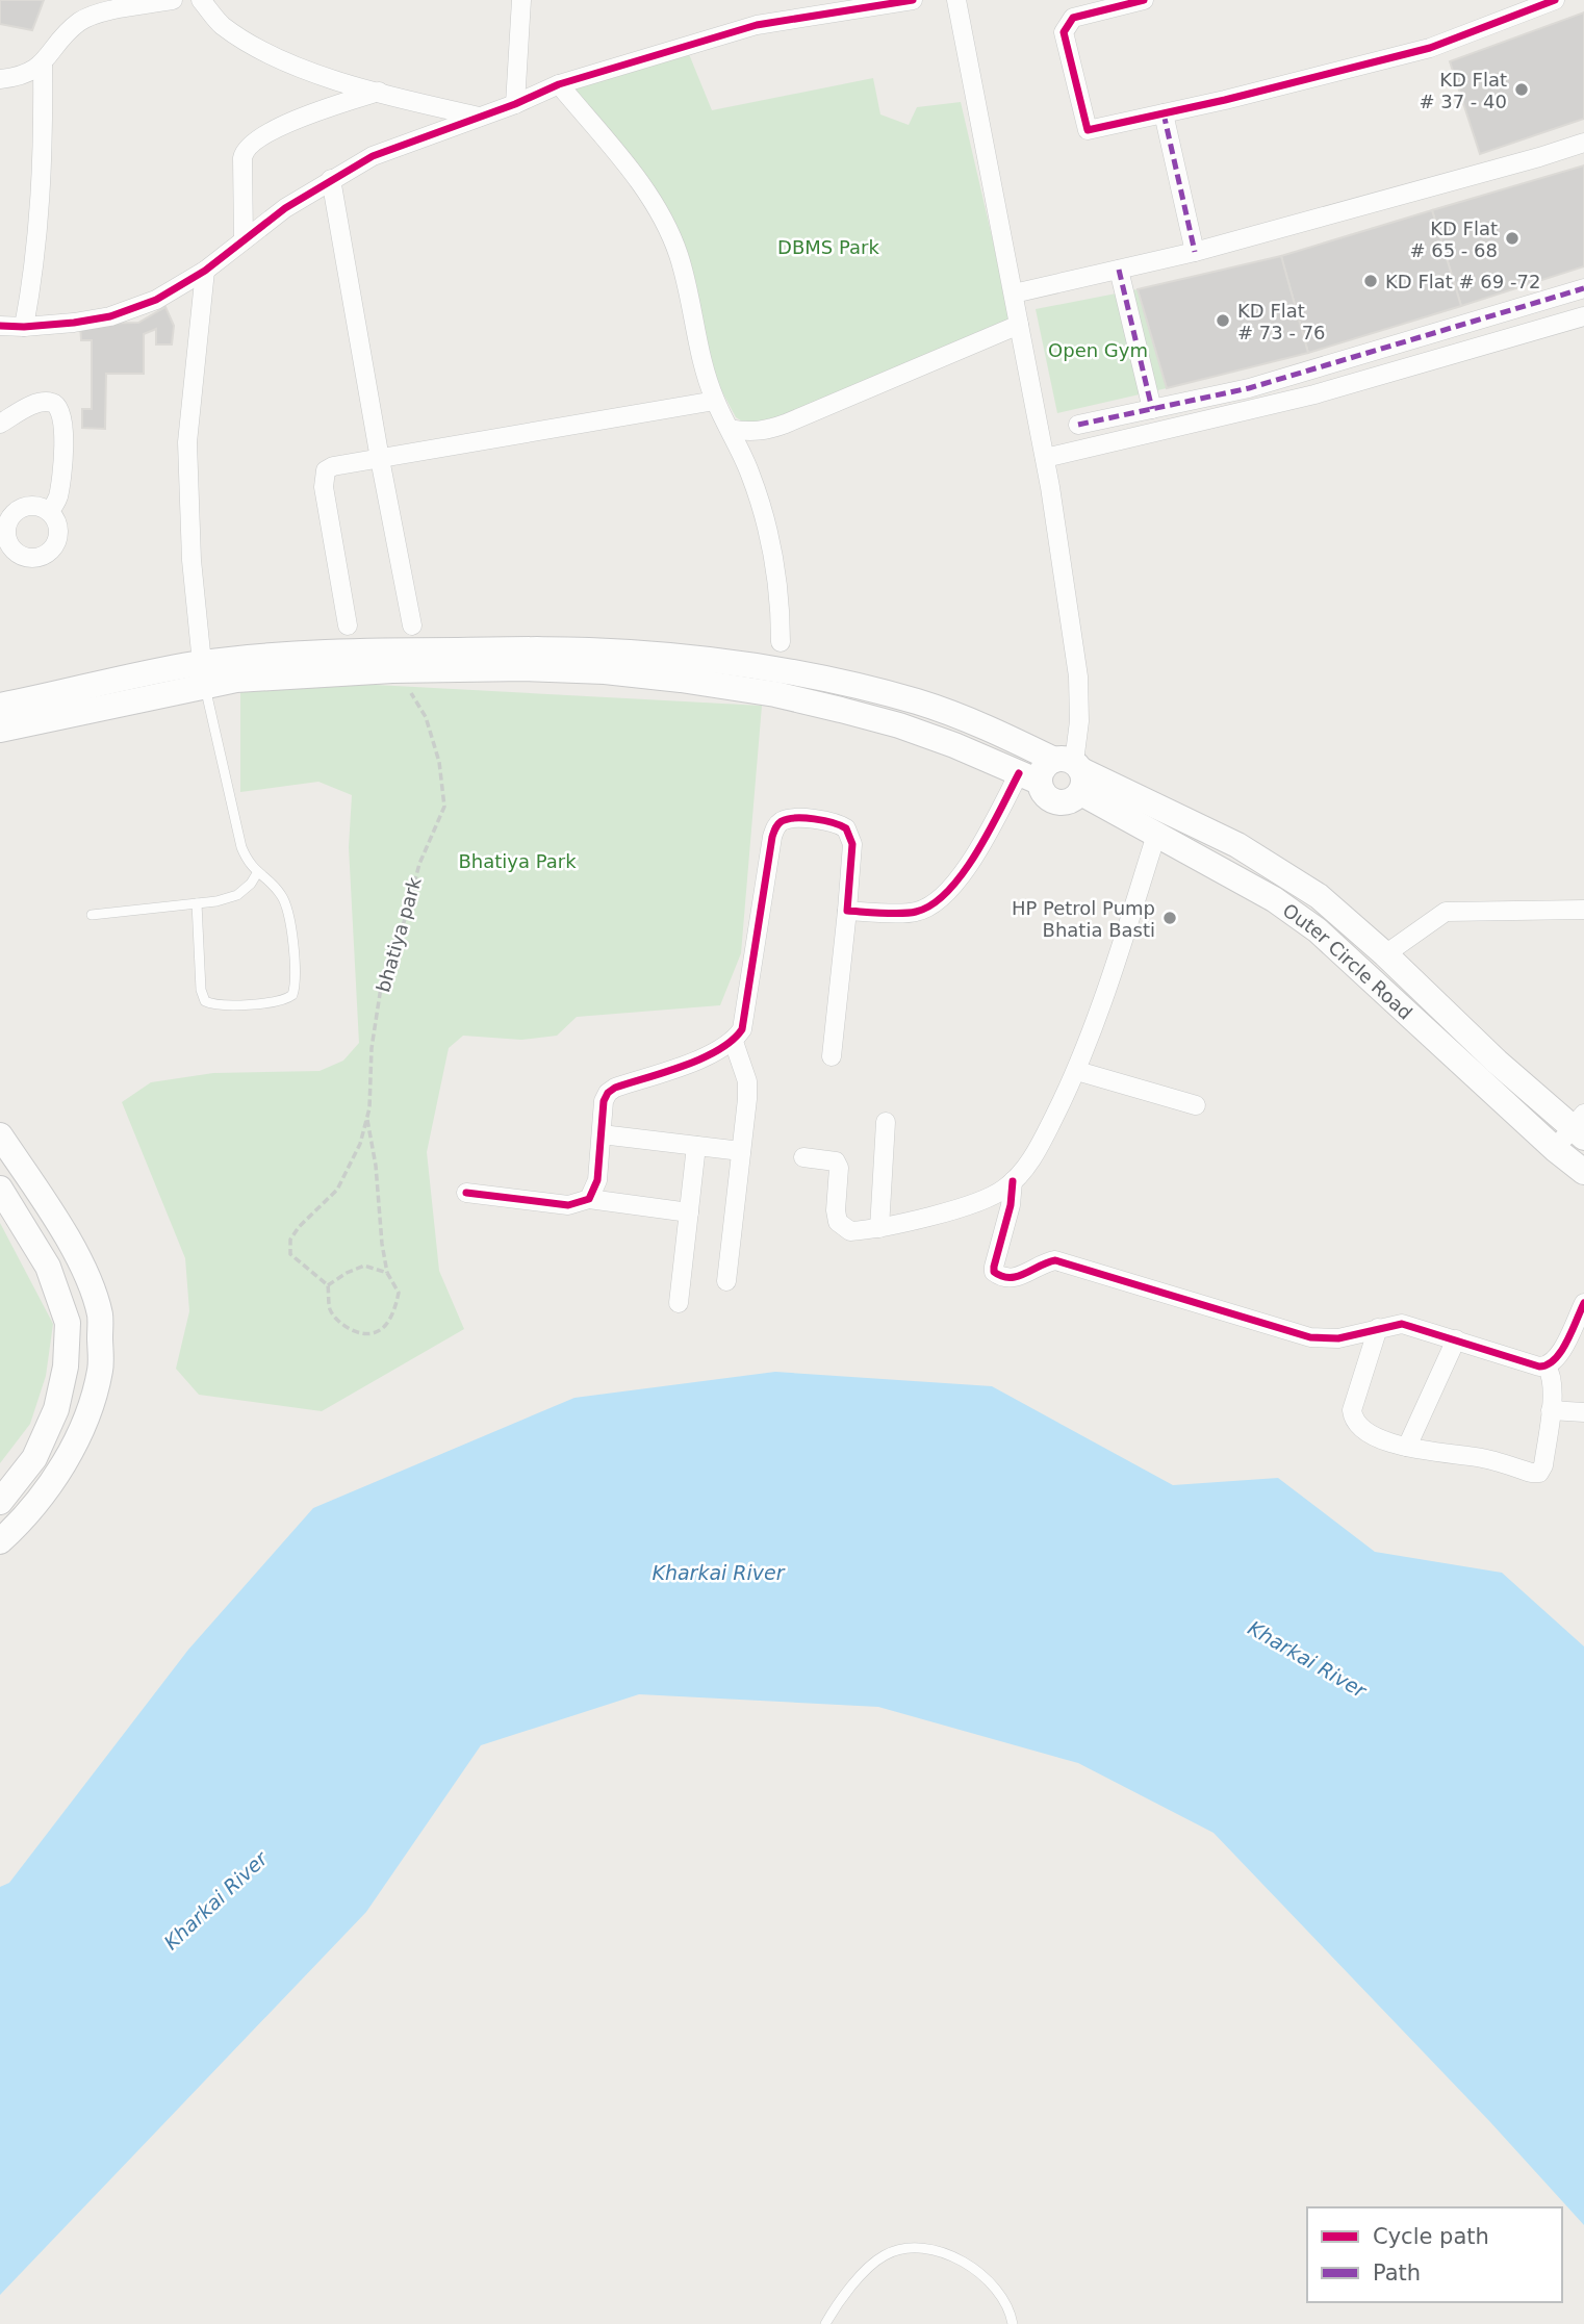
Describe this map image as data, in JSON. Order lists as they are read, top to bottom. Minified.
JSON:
{"streets":{"main road":["Outer Circle Road"],"path":["bhatiya park"]},"water":["Kharkai River"],"parks":["DBMS Park","Open Gym","Bhatiya Park"],"places":["KD Flat # 37 - 40","KD Flat # 65 - 68","KD Flat # 69 -72","KD Flat # 73 - 76","HP Petrol Pump Bhatia Basti"],"legend":["Cycle path","Path"]}
